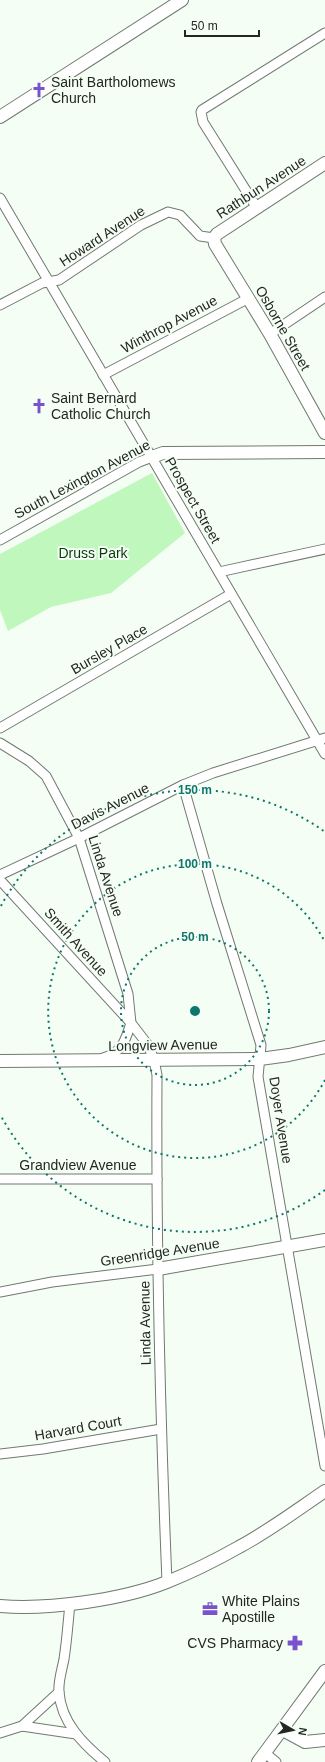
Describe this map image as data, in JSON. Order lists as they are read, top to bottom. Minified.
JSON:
{"streets":{"street":["Rathbun Avenue","Howard Avenue","Winthrop Avenue","Osborne Street","South Lexington Avenue","Prospect Street","Bursley Place","Davis Avenue","Linda Avenue","Smith Avenue","Longview Avenue","Doyer Avenue","Grandview Avenue","Greenridge Avenue","Harvard Court"]},"crossings":[["Rathbun Avenue","Howard Avenue"],["Rathbun Avenue","Osborne Street"],["Howard Avenue","Osborne Street"],["Howard Avenue","Prospect Street"],["Winthrop Avenue","Osborne Street"],["Winthrop Avenue","Prospect Street"],["South Lexington Avenue","Prospect Street"],["Prospect Street","Bursley Place"],["Prospect Street","Davis Avenue"],["Davis Avenue","Linda Avenue"],["Davis Avenue","Doyer Avenue"],["Linda Avenue","Smith Avenue"],["Linda Avenue","Longview Avenue"],["Linda Avenue","Grandview Avenue"],["Linda Avenue","Greenridge Avenue"],["Linda Avenue","Harvard Court"],["Longview Avenue","Doyer Avenue"],["Doyer Avenue","Greenridge Avenue"]],"parks":["Druss Park"],"places":{"church":["Saint Bartholomews Church","Saint Bernard Catholic Church"],"office":["White Plains Apostille"],"pharmacy":["CVS Pharmacy"]},"scale_bar":"50 m","north":"right","rings":["150 m","100 m","50 m"]}
